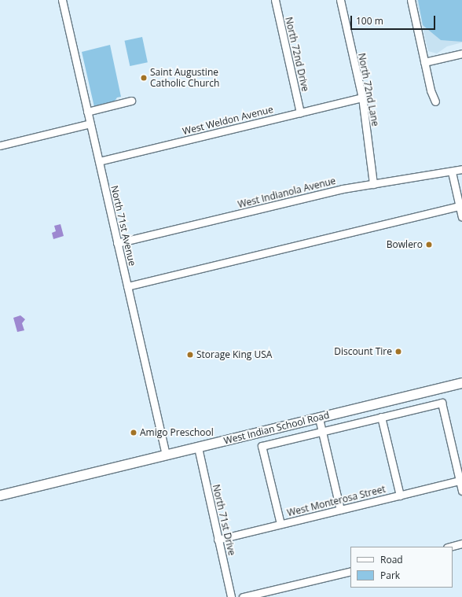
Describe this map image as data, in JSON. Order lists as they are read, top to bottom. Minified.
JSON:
{"streets":{"main road":["West Indian School Road"],"street":["North 72nd Drive","North 72nd Lane","West Weldon Avenue","West Indianola Avenue","North 71st Avenue","West Monterosa Street","North 71st Drive"]},"crossings":[["North 72nd Drive","West Weldon Avenue"],["North 72nd Lane","West Weldon Avenue"],["North 72nd Lane","West Indianola Avenue"],["West Weldon Avenue","North 71st Avenue"],["West Indianola Avenue","North 71st Avenue"],["North 71st Avenue","West Indian School Road"],["West Indian School Road","North 71st Drive"],["West Monterosa Street","North 71st Drive"]],"places":["Saint Augustine Catholic Church","Bowlero","Discount Tire","Storage King USA","Amigo Preschool"],"legend":["Road","Park"],"scale_bar":"100 m"}
